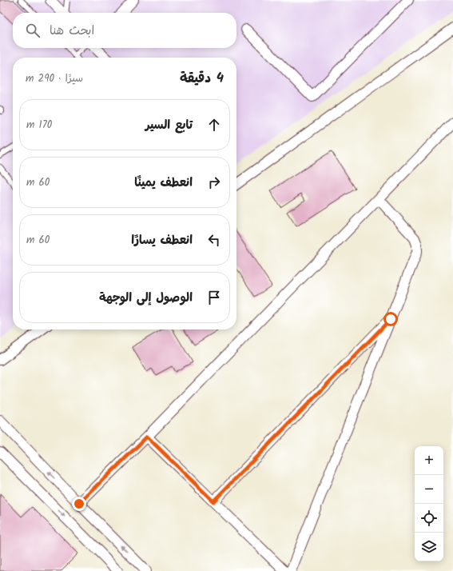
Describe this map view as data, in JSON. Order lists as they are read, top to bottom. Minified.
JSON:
{"page":{"search":"ابحث هنا","heading":["4 دقيقة","سيرًا · 290 m"],"list":[["تابع السير","170 m"],["انعطف يمينًا","60 m"],["انعطف يسارًا","60 m"],"الوصول إلى الوجهة"],"map_buttons":["+","−"]}}
